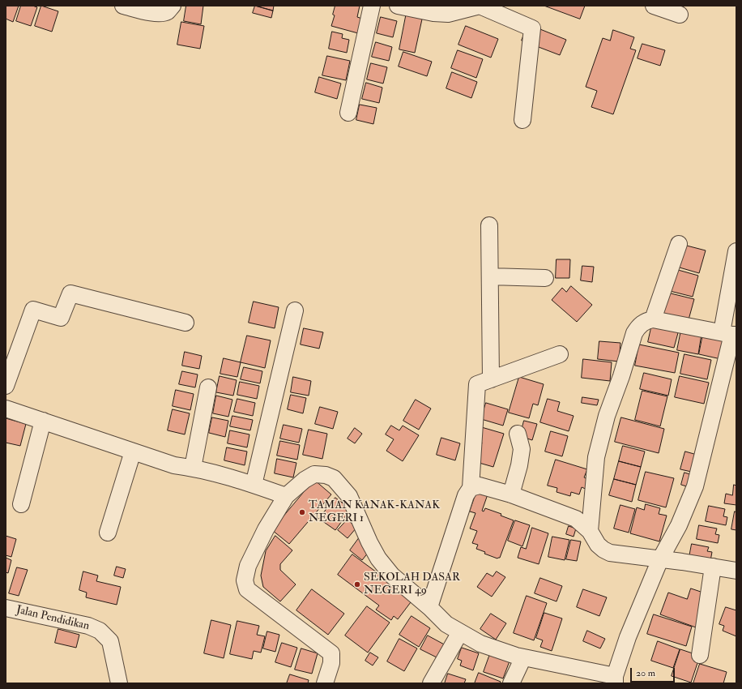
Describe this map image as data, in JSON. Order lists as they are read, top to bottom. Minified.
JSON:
{"streets":{"street":["Jalan Pendidikan"]},"places":["TAMAN KANAK-KANAK NEGERI 1","SEKOLAH DASAR NEGERI 49"],"scale_bar":"20 m"}
